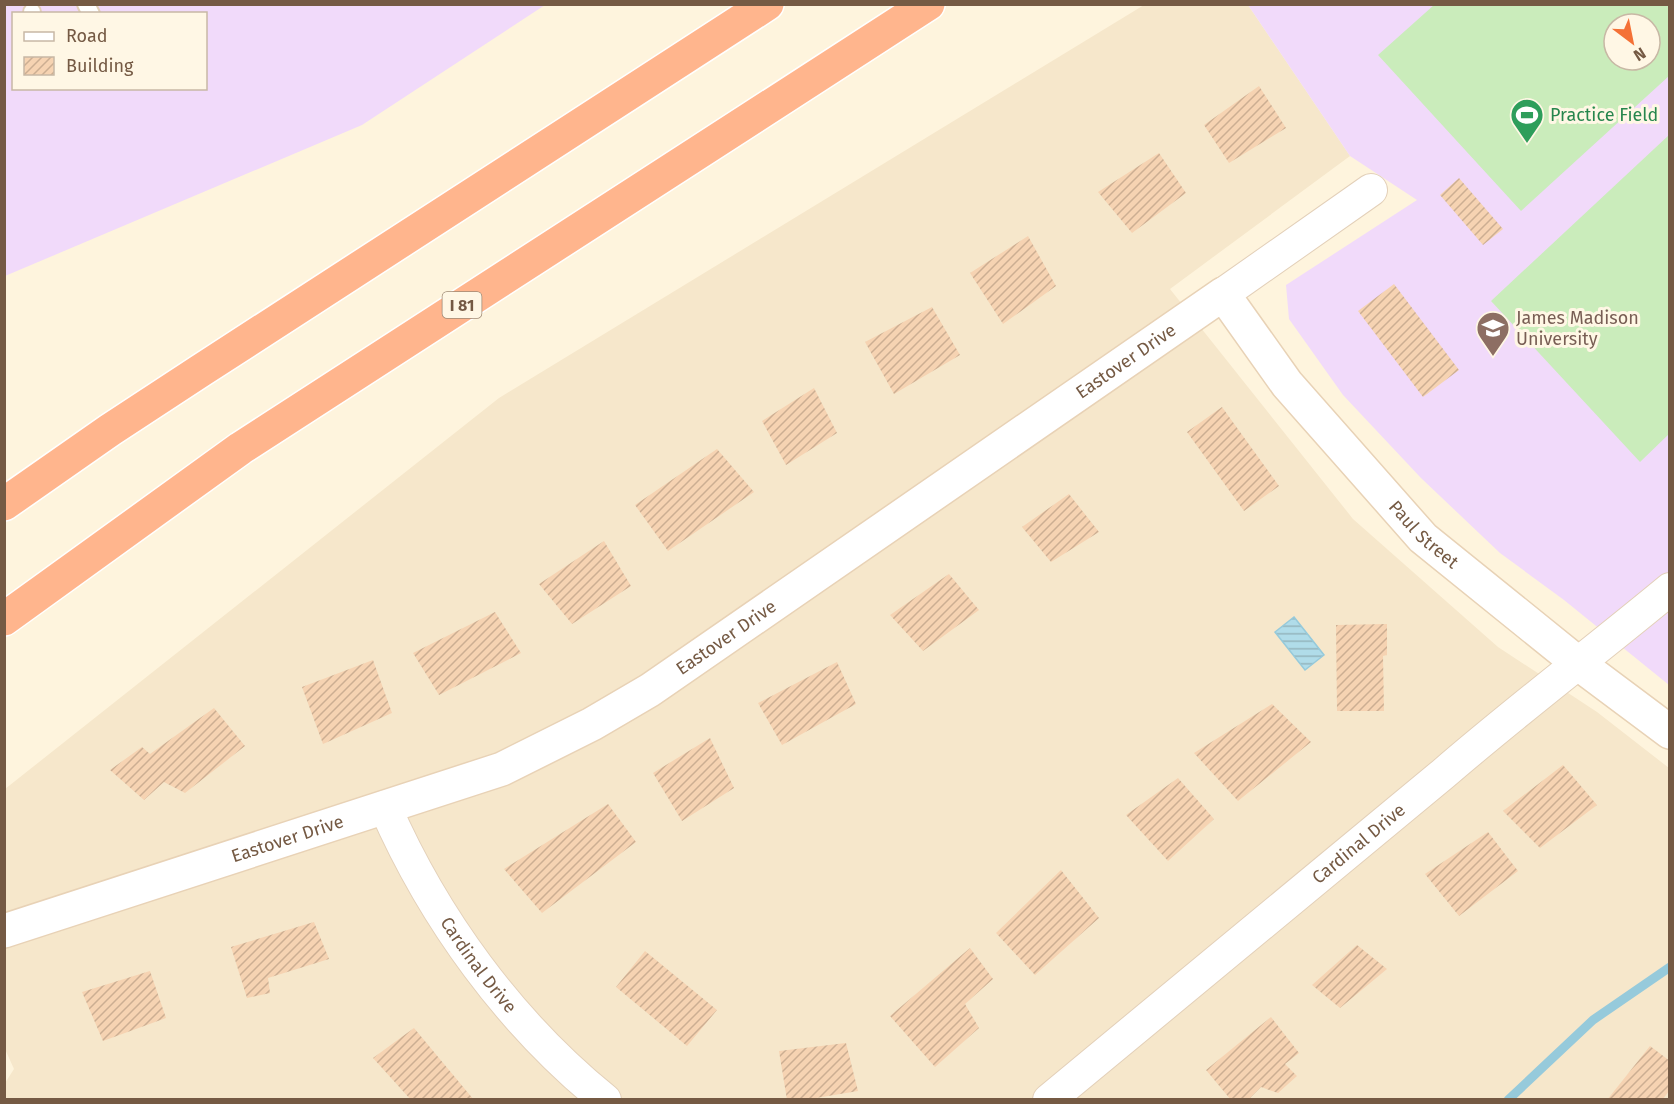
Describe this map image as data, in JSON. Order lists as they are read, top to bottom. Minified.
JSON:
{"streets":{"highway":["I 81"],"street":["Eastover Drive","Paul Street","Cardinal Drive"]},"crossings":[["Eastover Drive","Paul Street"],["Eastover Drive","Cardinal Drive"],["Paul Street","Cardinal Drive"]],"places":{"sports":["Practice Field"],"school or university":["James Madison University"]},"legend":["Road","Building"],"north":"bottom right"}
